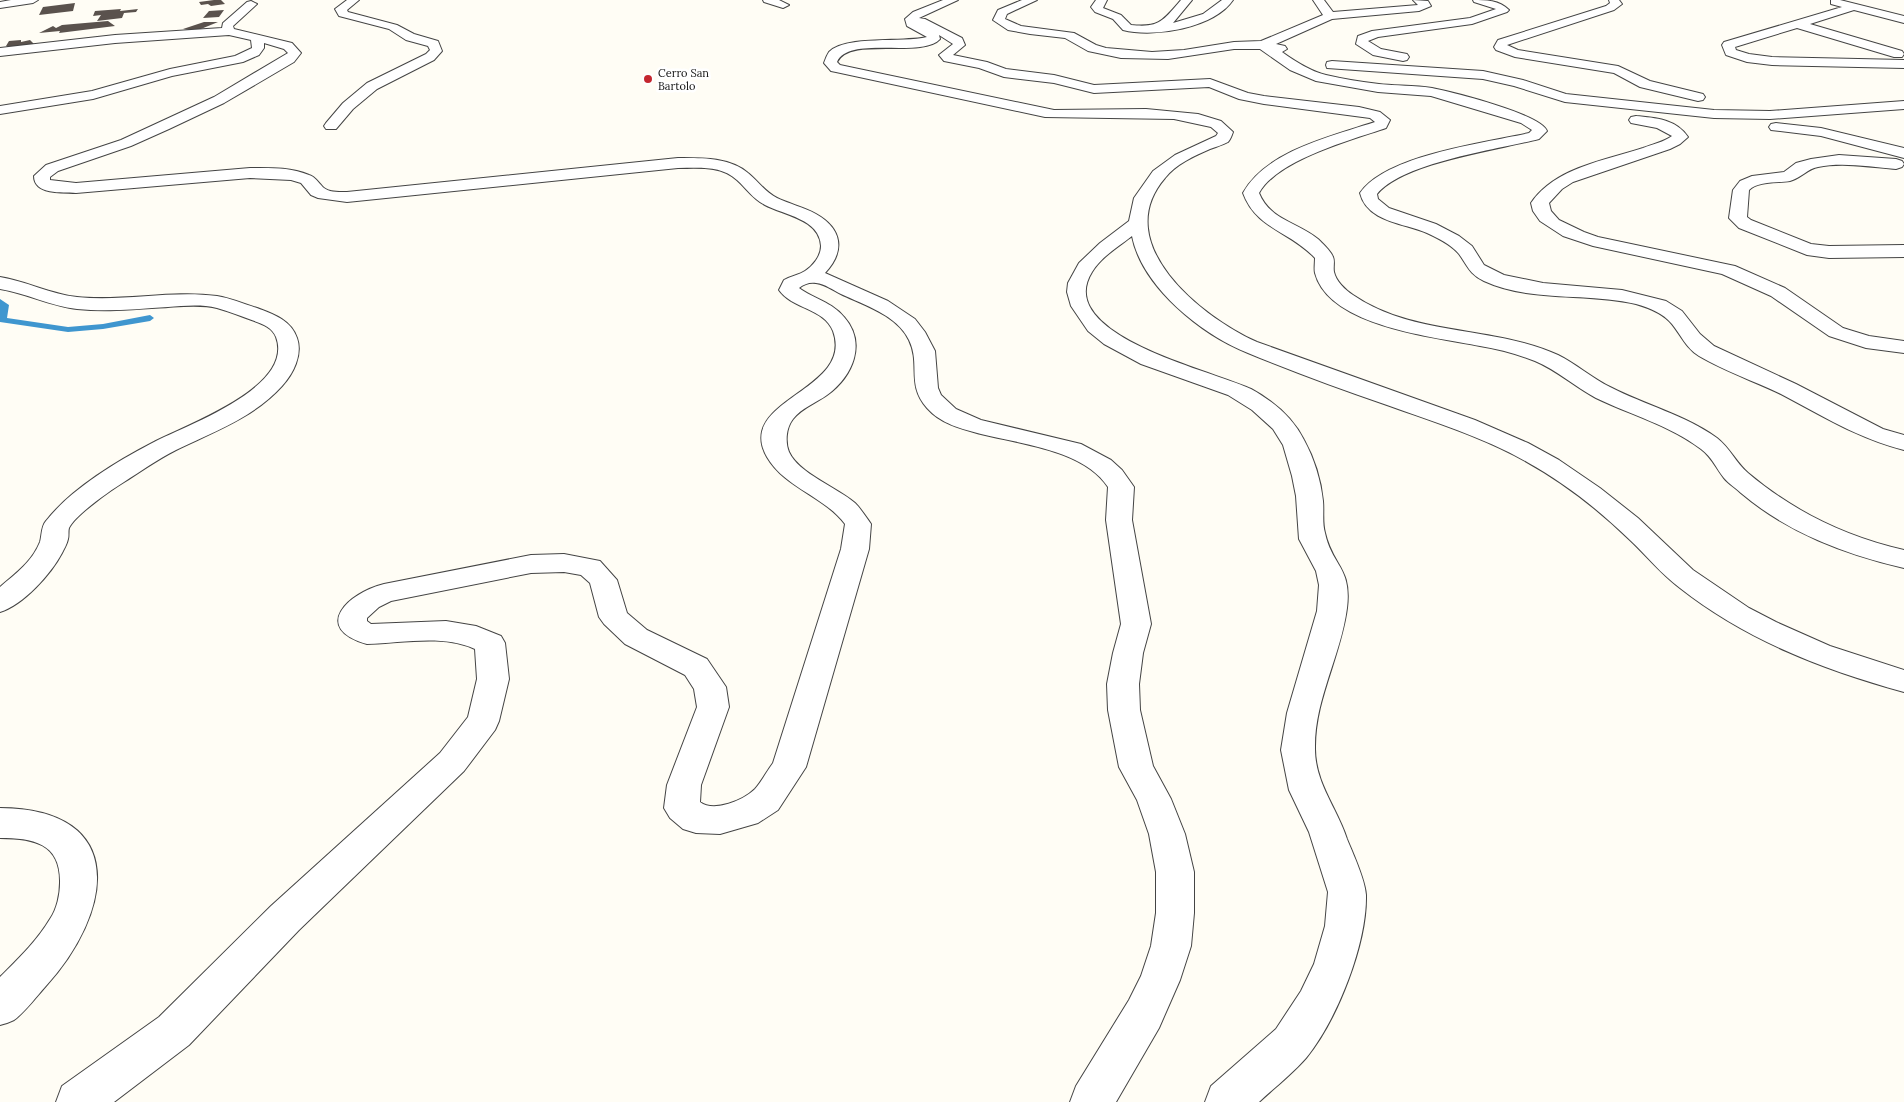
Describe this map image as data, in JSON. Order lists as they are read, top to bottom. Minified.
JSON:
{"places":["Cerro San Bartolo"]}
